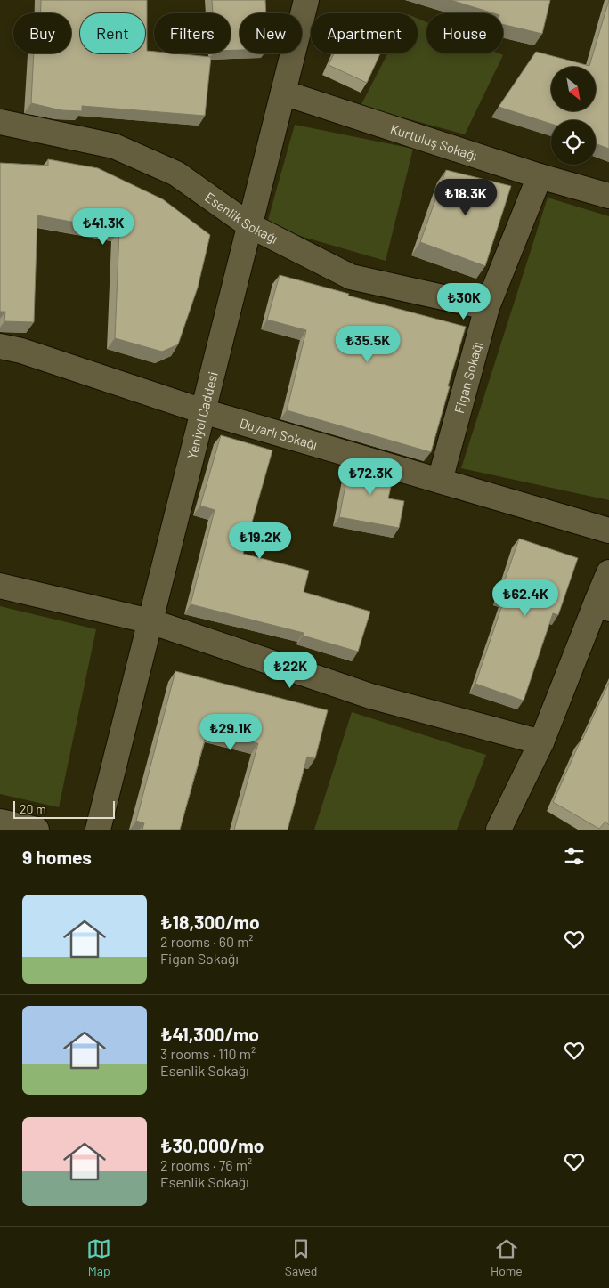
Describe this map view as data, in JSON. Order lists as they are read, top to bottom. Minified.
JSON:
{"streets":{"street":["Kurtuluş Sokağı","Esenlik Sokağı","Figan Sokağı","Yeniyol Caddesi","Duyarlı Sokağı"]},"crossings":[["Kurtuluş Sokağı","Figan Sokağı"],["Kurtuluş Sokağı","Yeniyol Caddesi"],["Esenlik Sokağı","Figan Sokağı"],["Esenlik Sokağı","Yeniyol Caddesi"],["Figan Sokağı","Duyarlı Sokağı"],["Yeniyol Caddesi","Duyarlı Sokağı"]],"scale_bar":"20 m","north":"bottom right","page":{"chip":["Buy","Rent","Filters","New","Apartment","House"],"price":["₺18.3K","₺41.3K","₺30K","₺35.5K","₺72.3K","₺19.2K","₺62.4K","₺22K","₺29.1K"],"scale":"20 m","heading":"9 homes","list":[{"name":"₺18,300/mo","note":"2 rooms · 60 m² · Figan Sokağı"},{"name":"₺41,300/mo","note":"3 rooms · 110 m² · Esenlik Sokağı"},{"name":"₺30,000/mo","note":"2 rooms · 76 m² · Esenlik Sokağı"}],"tabs":["Map","Saved","Home"]}}
